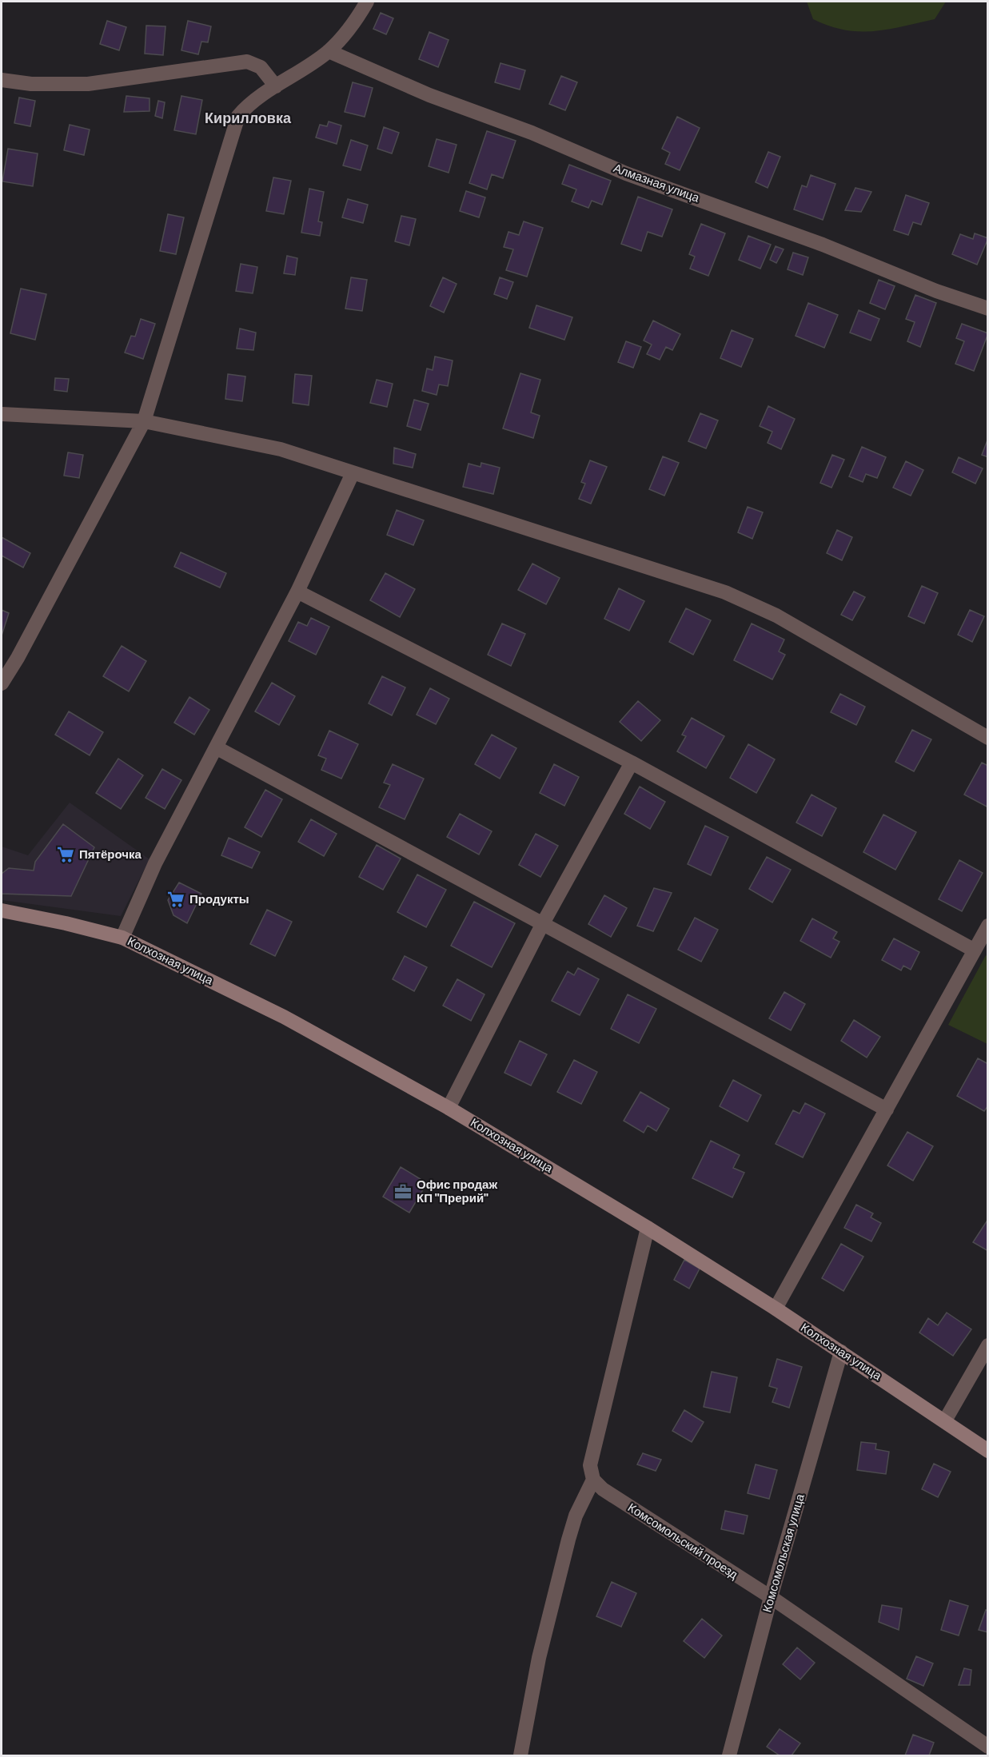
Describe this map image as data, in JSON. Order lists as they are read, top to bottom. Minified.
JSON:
{"streets":{"main road":["Колхозная улица"],"street":["Алмазная улица","Комсомольский проезд","Комсомольская улица"]},"crossings":[["Колхозная улица","Комсомольская улица"],["Комсомольский проезд","Комсомольская улица"]],"districts":["Кирилловка"],"places":{"supermarket":["Пятёрочка","Продукты"],"office":["Офис продаж КП \"Прерий\""]}}
